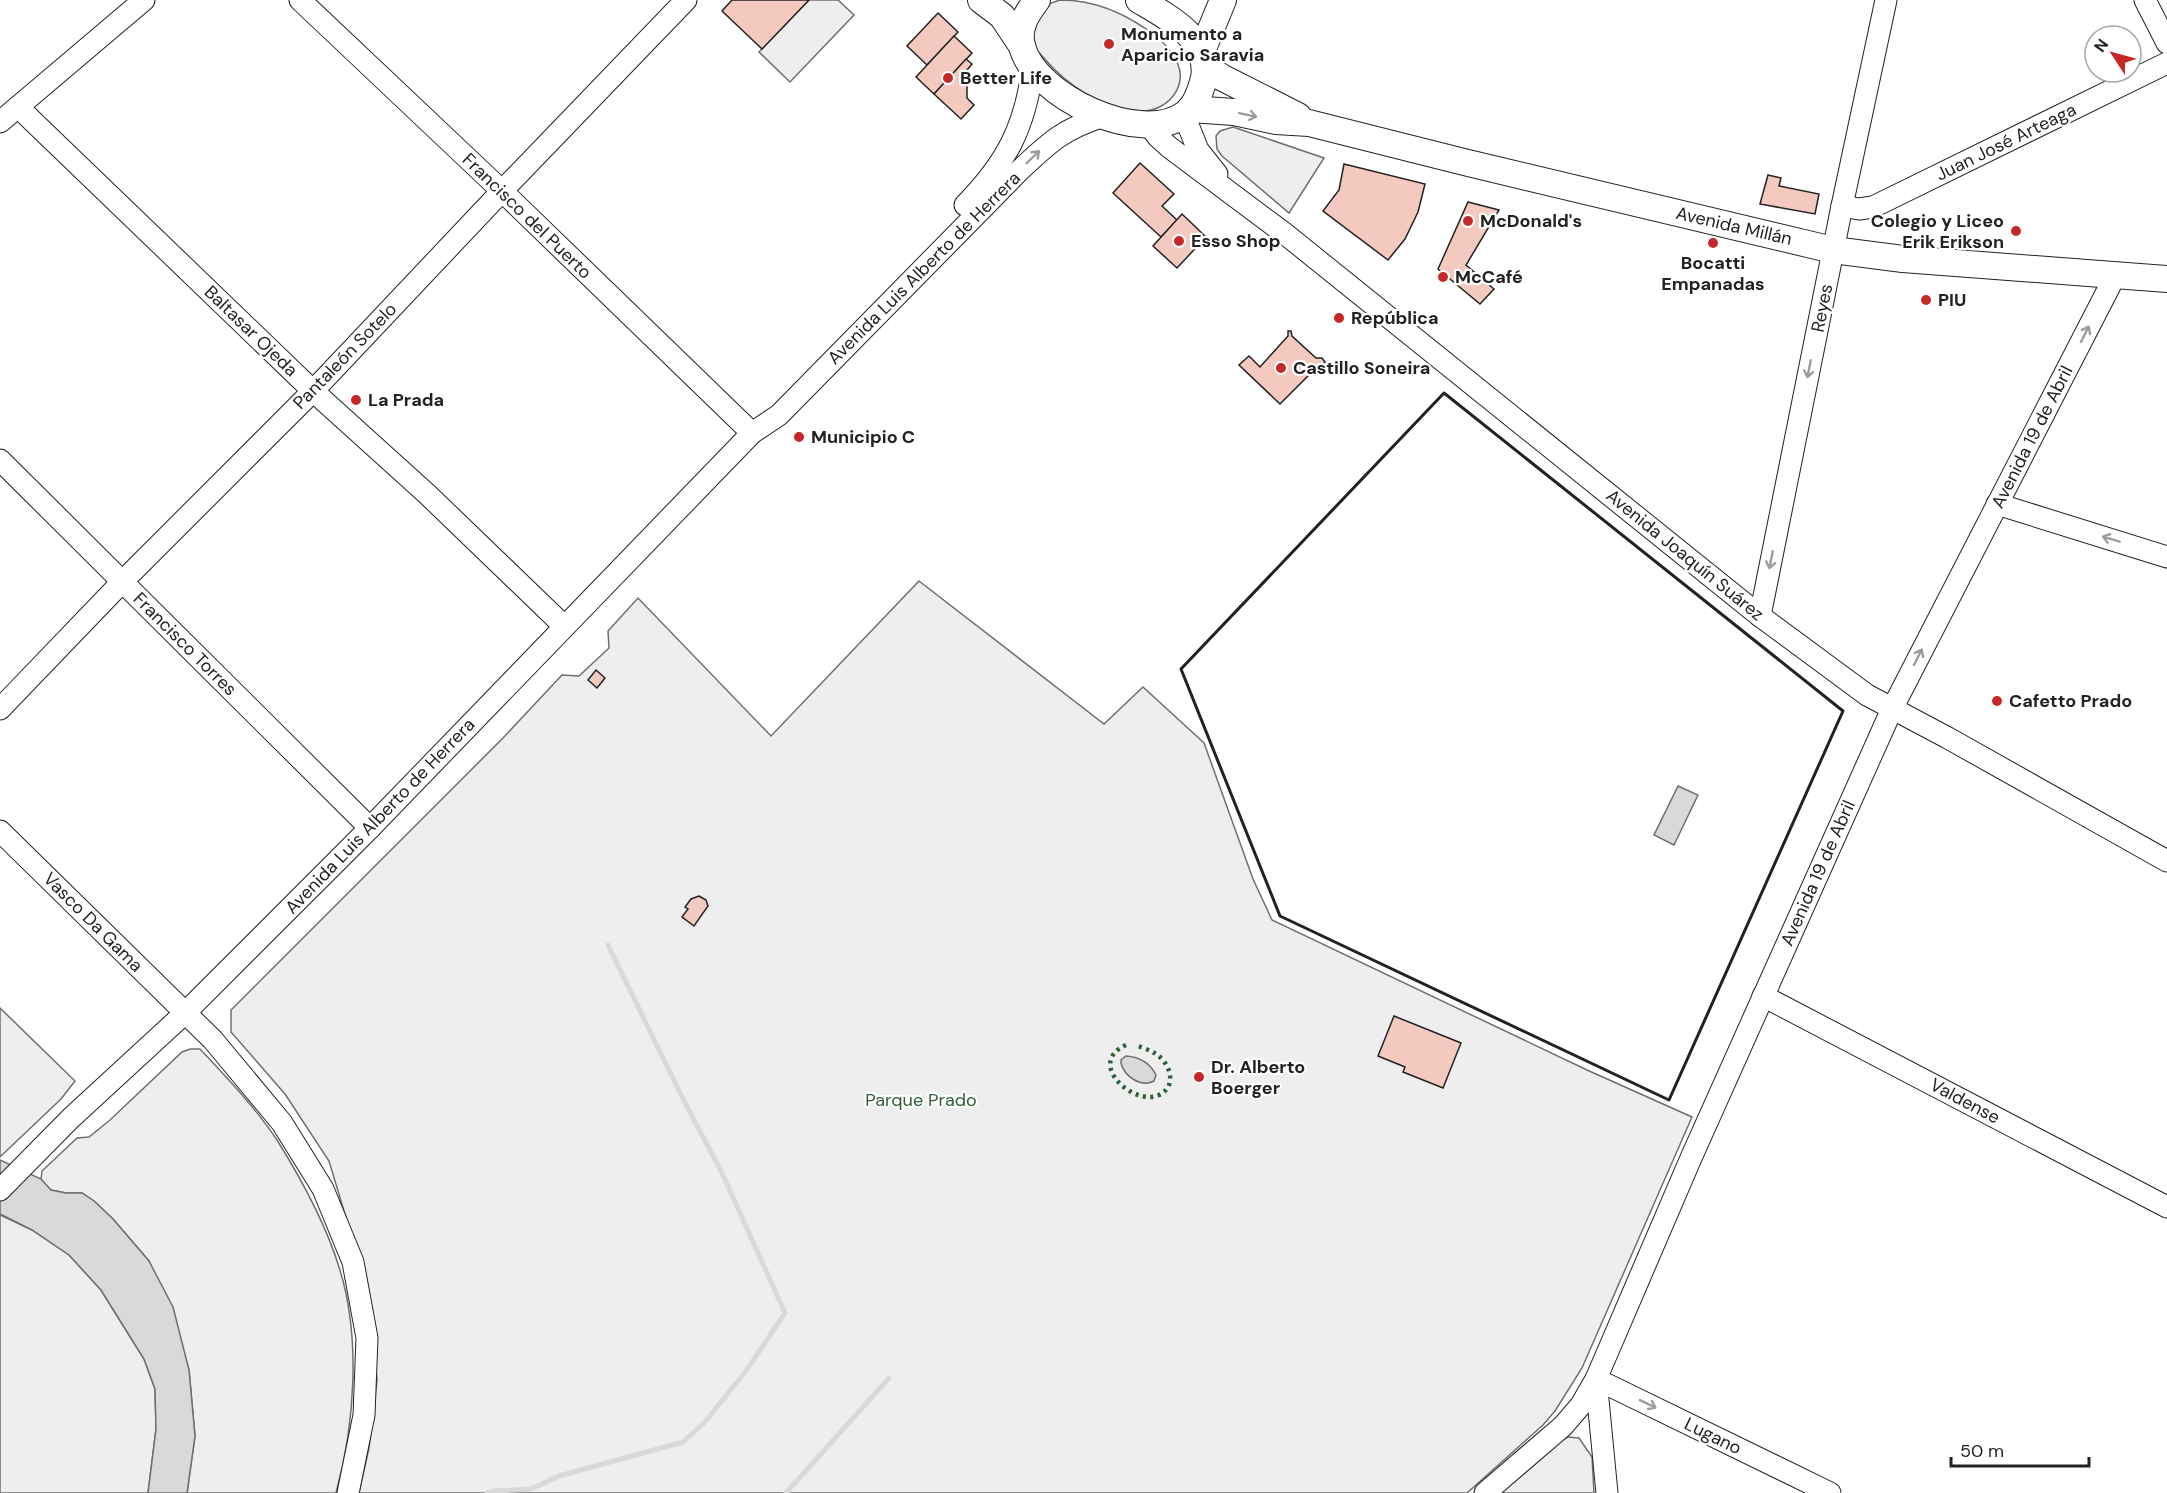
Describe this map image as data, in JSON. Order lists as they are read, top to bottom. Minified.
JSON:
{"streets":{"main road":["Avenida Millán"],"street":["Juan José Arteaga","Francisco del Puerto","Avenida Luis Alberto de Herrera","Reyes","Baltasar Ojeda","Pantaleón Sotelo","Avenida 19 de Abril","Avenida Joaquín Suárez","Francisco Torres","Vasco Da Gama","Valdense","Lugano"]},"crossings":[["Juan José Arteaga","Reyes"],["Francisco del Puerto","Avenida Luis Alberto de Herrera"],["Francisco del Puerto","Pantaleón Sotelo"],["Avenida Millán","Reyes"],["Avenida Millán","Avenida 19 de Abril"],["Avenida Millán","Avenida Joaquín Suárez"],["Avenida Luis Alberto de Herrera","Baltasar Ojeda"],["Avenida Luis Alberto de Herrera","Francisco Torres"],["Avenida Luis Alberto de Herrera","Vasco Da Gama"],["Reyes","Avenida Joaquín Suárez"],["Baltasar Ojeda","Pantaleón Sotelo"],["Pantaleón Sotelo","Francisco Torres"],["Avenida 19 de Abril","Avenida Joaquín Suárez"],["Avenida 19 de Abril","Valdense"],["Avenida 19 de Abril","Lugano"]],"one_way":["Reyes","Avenida 19 de Abril","Lugano"],"parks":["Parque Prado"],"places":["Monumento a Aparicio Saravia","Better Life","McDonald's","Colegio y Liceo Erik Erikson","Esso Shop","Bocatti Empanadas","McCafé","PIU","República","Castillo Soneira","La Prada","Municipio C","Cafetto Prado","Dr. Alberto Boerger"],"scale_bar":"50 m","north":"top left"}
